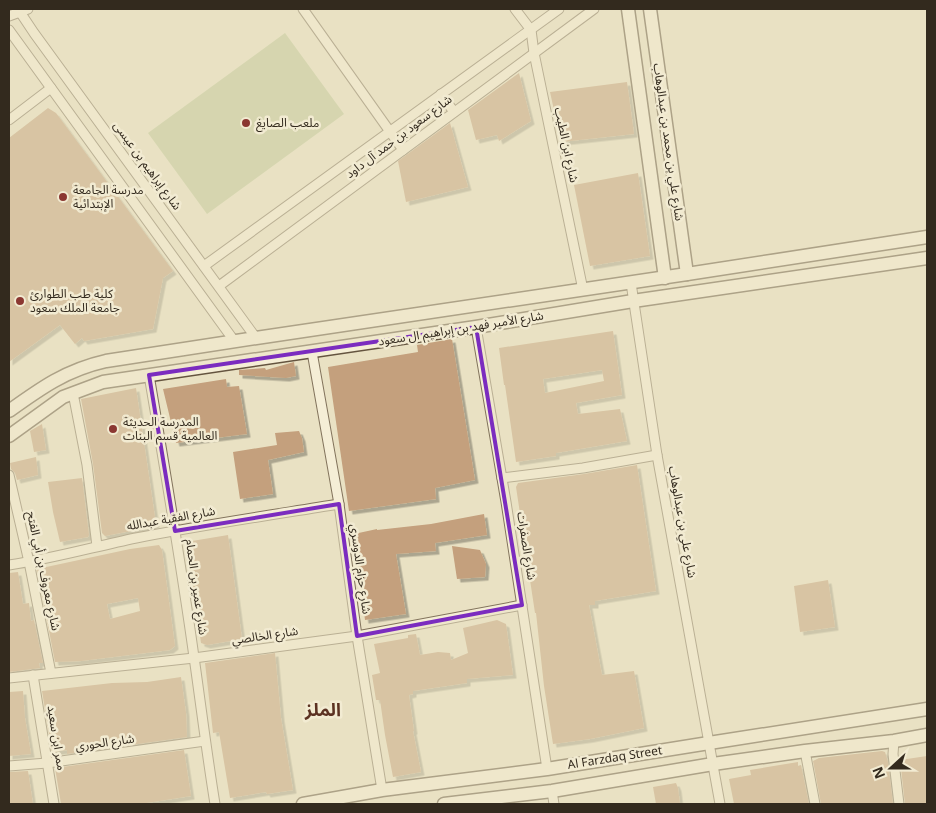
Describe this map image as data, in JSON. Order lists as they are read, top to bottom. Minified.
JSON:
{"streets":{"main road":["شارع علي بن محمد بن عبدالوهاب","شارع الأمير فهد بن إبراهيم ال سعود","Al Farzdaq Street"],"street":["شارع سعود بن حمد آل داود","شارع ابن الطيب","شارع إبراهيم بن عيسى","شارع الفقية عبدالله","شارع علي بن عبدالوهاب","شارع الصفرات","شارع حزام الدوسري","شارع معروف بن أبي الفتح","شارع عمير بن الحمام","شارع الخالصي","ممر ابن سعيد","شارع الحوري"]},"crossings":[["شارع سعود بن حمد آل داود","شارع ابن الطيب"],["شارع سعود بن حمد آل داود","شارع إبراهيم بن عيسى"],["شارع علي بن محمد بن عبدالوهاب","شارع الأمير فهد بن إبراهيم ال سعود"],["شارع ابن الطيب","شارع الأمير فهد بن إبراهيم ال سعود"],["شارع إبراهيم بن عيسى","شارع الأمير فهد بن إبراهيم ال سعود"],["شارع الأمير فهد بن إبراهيم ال سعود","شارع علي بن عبدالوهاب"],["شارع الأمير فهد بن إبراهيم ال سعود","شارع الصفرات"],["شارع الأمير فهد بن إبراهيم ال سعود","شارع حزام الدوسري"],["شارع الأمير فهد بن إبراهيم ال سعود","شارع عمير بن الحمام"],["شارع الفقية عبدالله","شارع حزام الدوسري"],["شارع الفقية عبدالله","شارع معروف بن أبي الفتح"],["شارع الفقية عبدالله","شارع عمير بن الحمام"],["شارع علي بن عبدالوهاب","Al Farzdaq Street"],["شارع الصفرات","شارع الخالصي"],["شارع الصفرات","Al Farzdaq Street"],["شارع حزام الدوسري","شارع الخالصي"],["شارع حزام الدوسري","Al Farzdaq Street"],["شارع معروف بن أبي الفتح","شارع الخالصي"],["شارع عمير بن الحمام","شارع الخالصي"],["شارع عمير بن الحمام","شارع الحوري"],["شارع الخالصي","ممر ابن سعيد"],["ممر ابن سعيد","شارع الحوري"]],"districts":["الملز"],"places":["ملعب الصايغ","مدرسة الجامعة الإبتدائية","كلية طب الطوارئ جامعة الملك سعود","المدرسة الحديثة العالمية قسم البنات"],"north":"left"}
